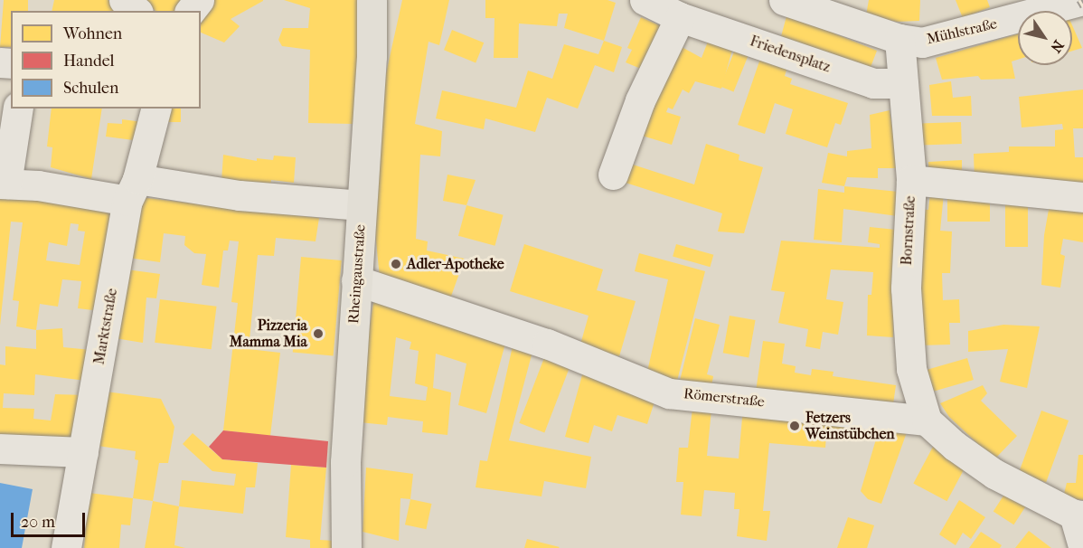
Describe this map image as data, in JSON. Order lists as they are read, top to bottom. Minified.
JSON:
{"streets":{"main road":["Rheingaustraße"],"street":["Mühlstraße","Friedensplatz","Bornstraße","Marktstraße","Römerstraße"]},"crossings":[["Mühlstraße","Bornstraße"],["Friedensplatz","Bornstraße"],["Bornstraße","Römerstraße"],["Rheingaustraße","Römerstraße"]],"places":["Adler-Apotheke","Pizzeria Mamma Mia","Fetzers Weinstübchen"],"legend":["Wohnen","Handel","Schulen"],"scale_bar":"20 m","north":"bottom right"}
